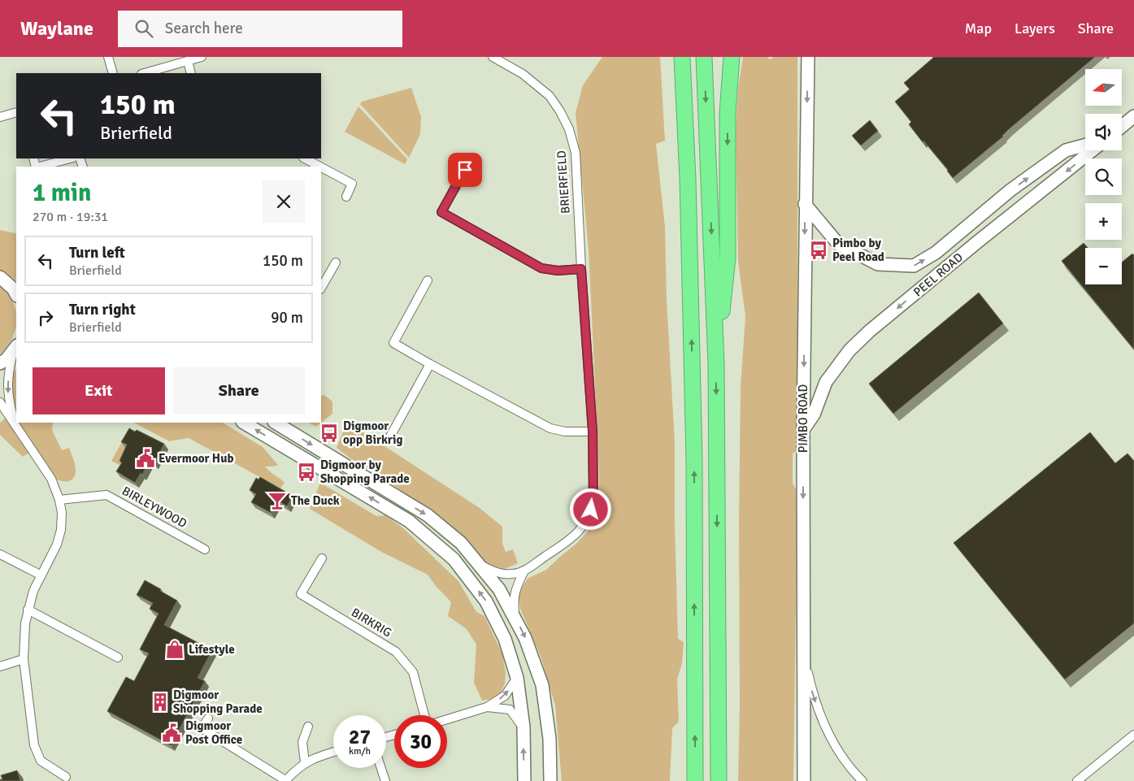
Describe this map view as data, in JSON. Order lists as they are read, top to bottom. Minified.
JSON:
{"streets":{"street":["BRIERFIELD","PEEL ROAD","PIMBO ROAD","BIRLEYWOOD","BIRKRIG"]},"crossings":[["PEEL ROAD","PIMBO ROAD"]],"one_way":["PIMBO ROAD"],"places":{"bus stop":["Pimbo by Peel Road","Digmoor opp Birkrig","Digmoor by Shopping Parade"],"public building":["Evermoor Hub","Digmoor Post Office"],"bar":["The Duck"],"shop":["Lifestyle"],"building":["Digmoor Shopping Parade"]},"north":"left","page":{"header":"Waylane","search":"Search here","nav":["Map","Layers","Share"],"map_buttons":["+","−"],"turn":["150 m","Brierfield"],"heading":["1 min","270 m · 19:31"],"list":[{"name":"Turn left","note":"Brierfield","value":"150 m"},{"name":"Turn right","note":"Brierfield","value":"90 m"}],"buttons":["Exit","Share"],"speed":"27 km/h","limit":"30"}}
